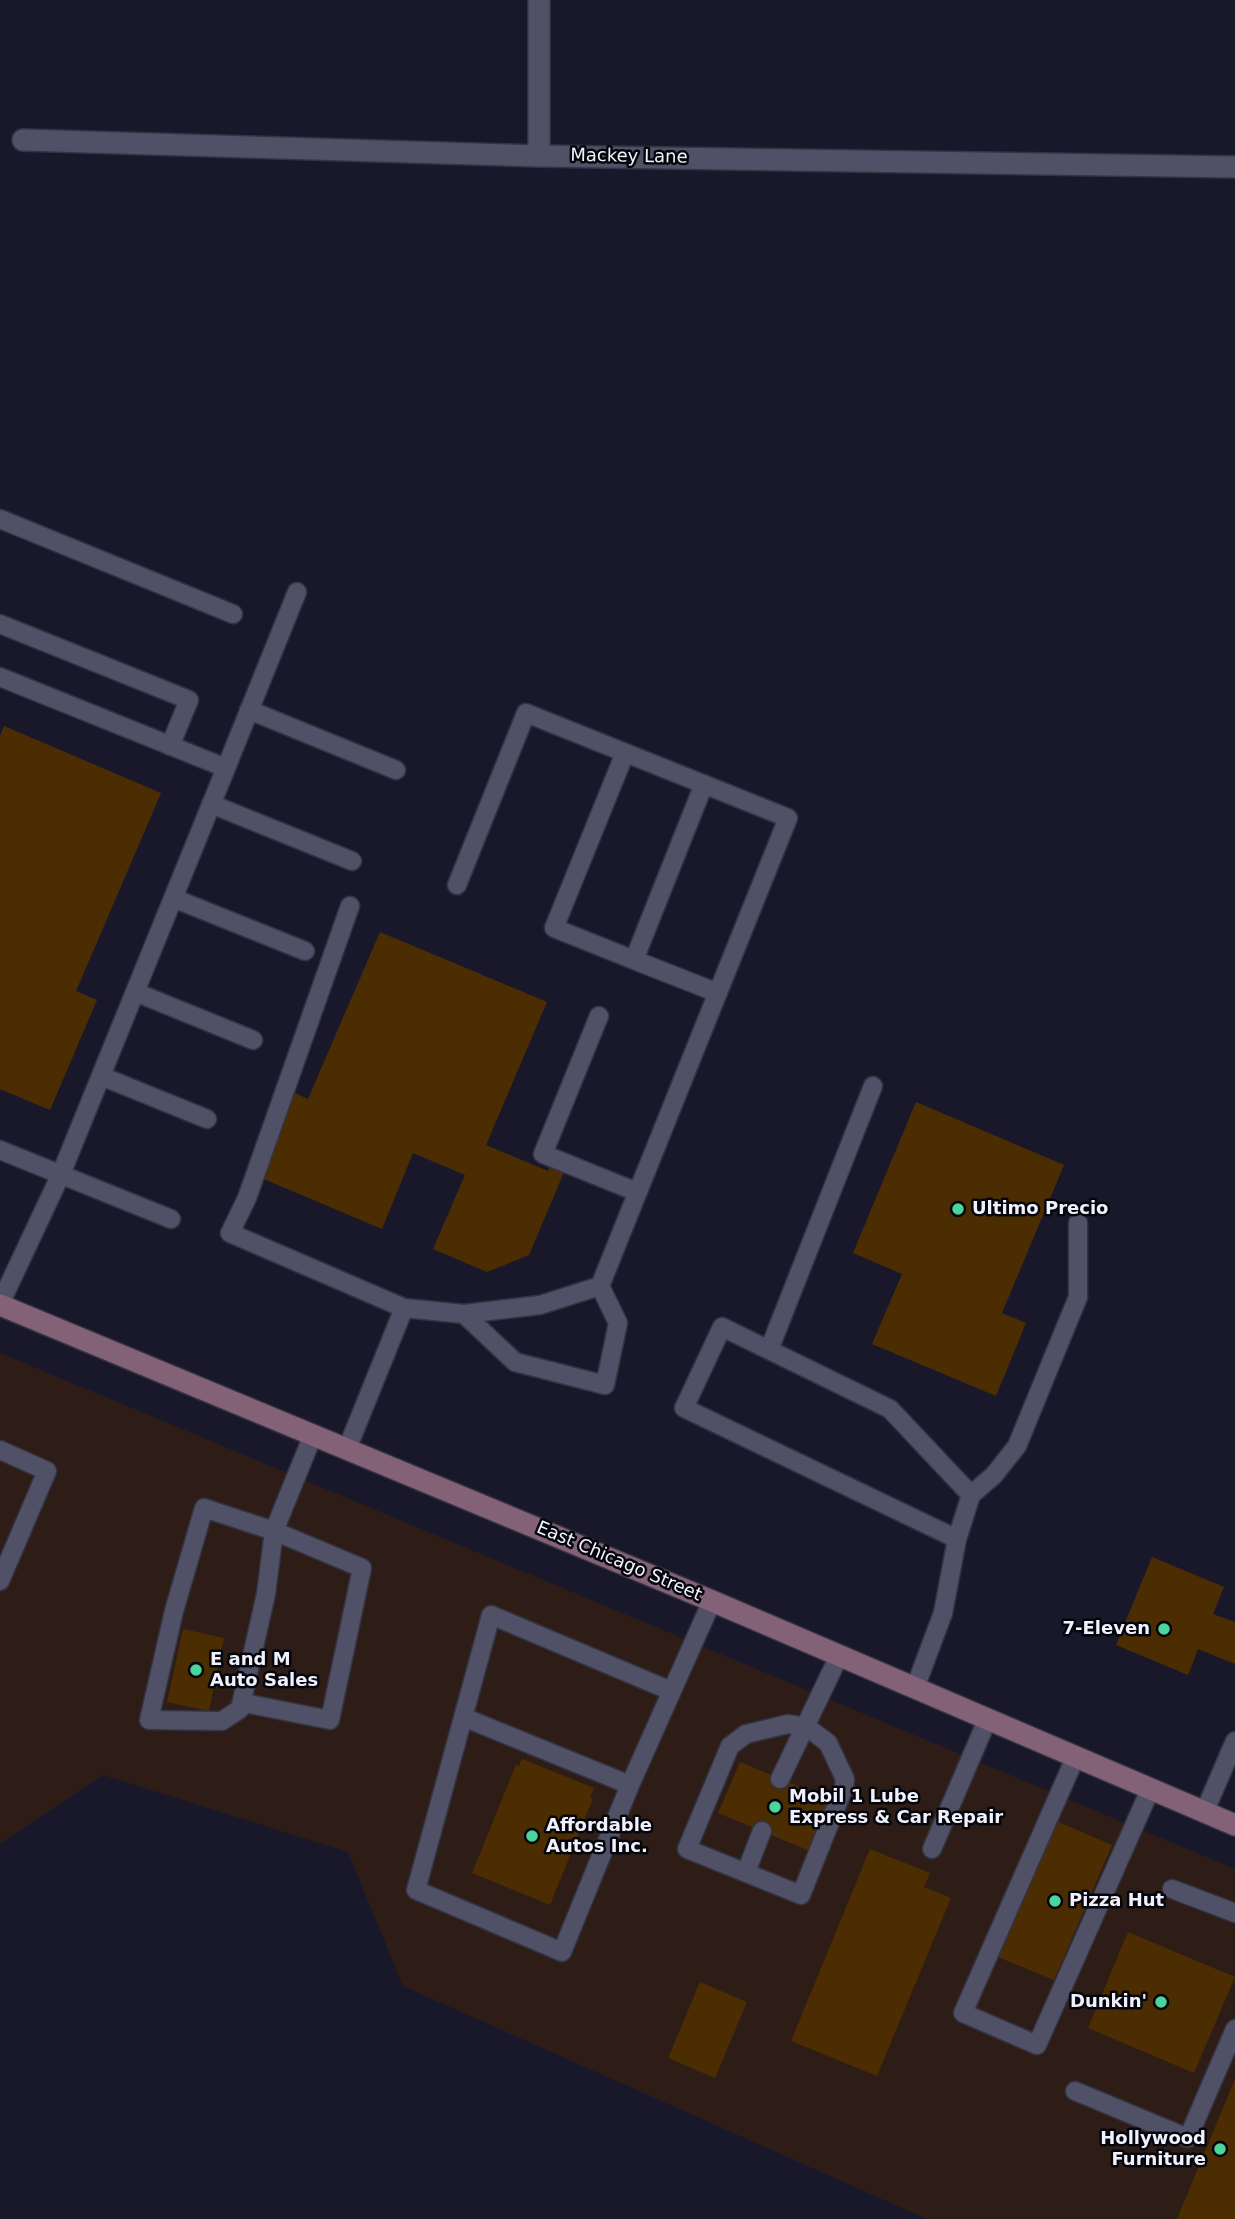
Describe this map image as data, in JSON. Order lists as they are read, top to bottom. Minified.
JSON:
{"streets":{"main road":["East Chicago Street"],"street":["Mackey Lane"]},"places":["Ultimo Precio","7-Eleven","E and M Auto Sales","Mobil 1 Lube Express & Car Repair","Affordable Autos Inc.","Pizza Hut","Dunkin'","Hollywood Furniture"]}
